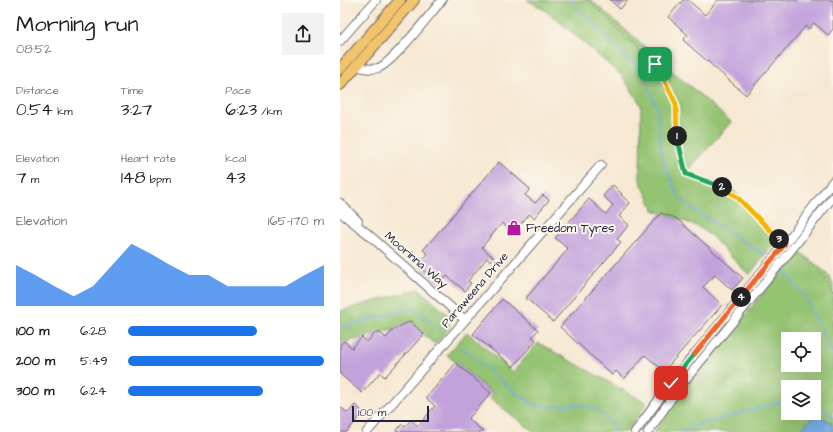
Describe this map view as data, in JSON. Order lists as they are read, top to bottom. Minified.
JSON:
{"streets":{"street":["Moorinna Way","Paraweena Drive"]},"crossings":[["Moorinna Way","Paraweena Drive"]],"places":{"shop":["Freedom Tyres"]},"scale_bar":"100 m","page":{"heading":["Morning run","08:52"],"stats":[["Distance","0.54 km"],["Time","3:27"],["Pace","6:23 /km"],["Elevation","7 m"],["Heart rate","148 bpm"],["kcal","43"]],"pins":["1","2","3","4"],"chart":["Elevation","165–170 m"],"list":[{"name":"100 m","note":"6:28"},{"name":"200 m","note":"5:49"},{"name":"300 m","note":"6:24"}],"scale":"100 m"}}
